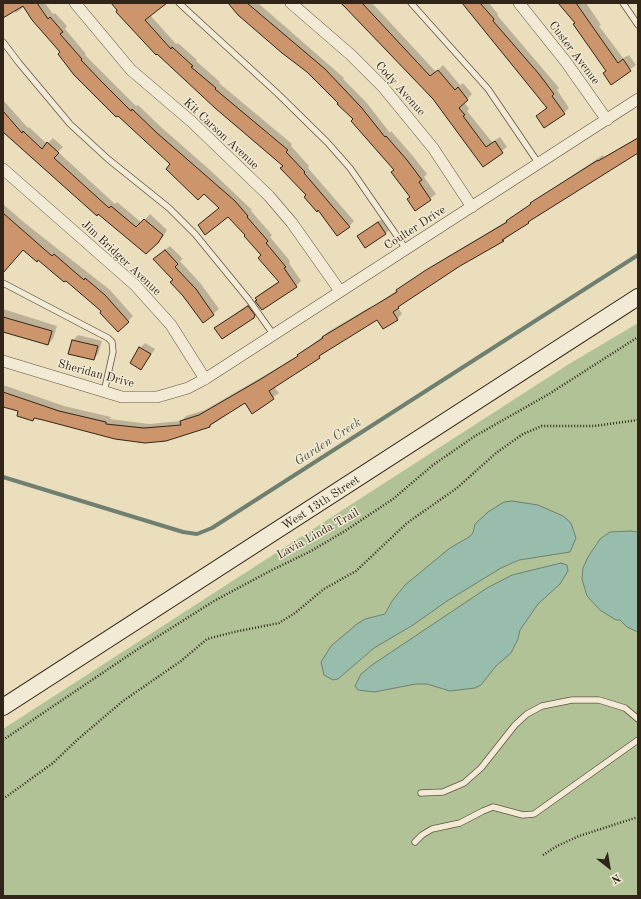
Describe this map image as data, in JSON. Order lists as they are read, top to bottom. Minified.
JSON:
{"streets":{"main road":["West 13th Street"],"street":["Custer Avenue","Cody Avenue","Kit Carson Avenue","Coulter Drive","Jim Bridger Avenue","Sheridan Drive"],"path":["Lavia Linda Trail"]},"crossings":[["Custer Avenue","Coulter Drive"],["Cody Avenue","Coulter Drive"],["Kit Carson Avenue","Coulter Drive"],["Coulter Drive","Jim Bridger Avenue"],["Coulter Drive","Sheridan Drive"],["Jim Bridger Avenue","Sheridan Drive"]],"water":["Garden Creek"],"north":"bottom right"}
